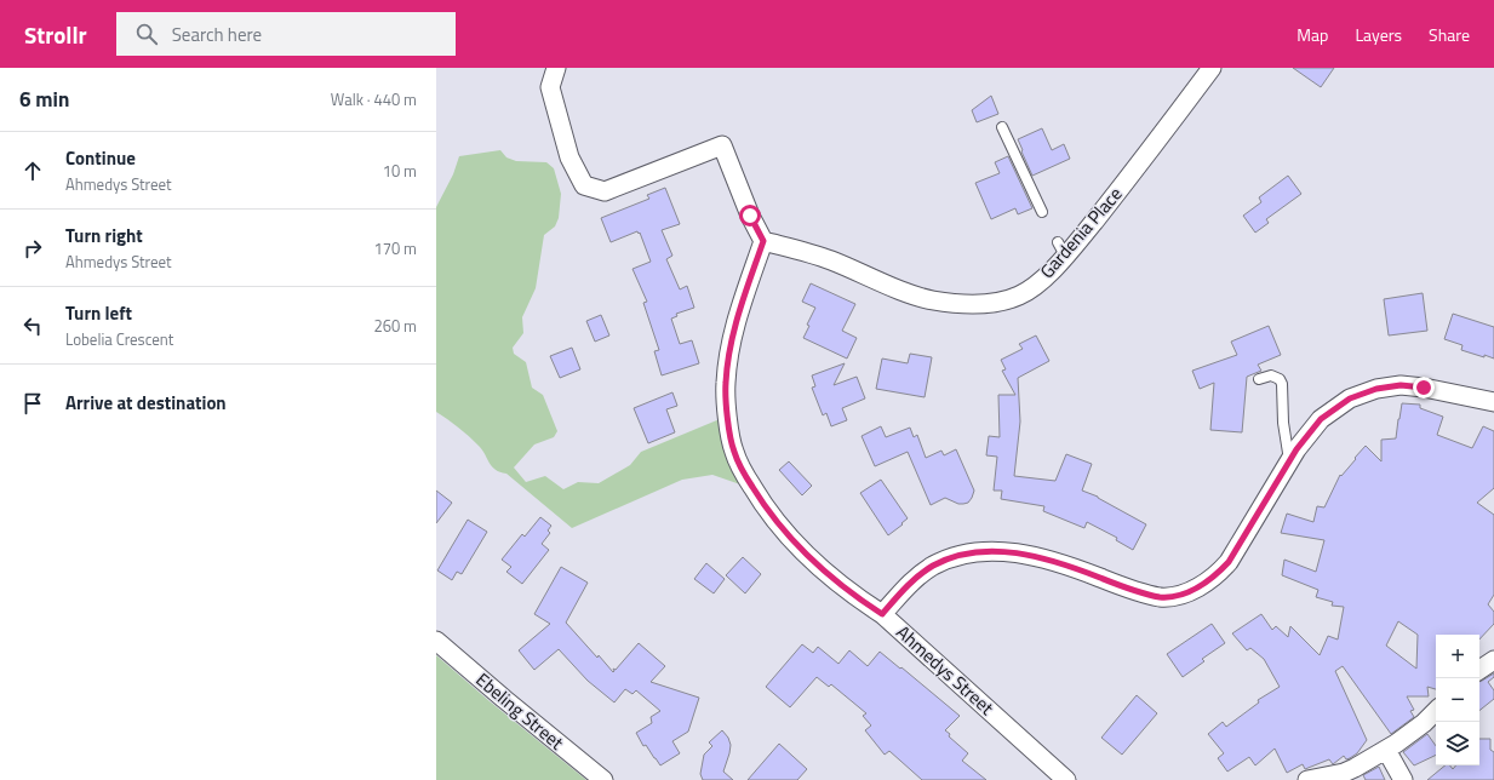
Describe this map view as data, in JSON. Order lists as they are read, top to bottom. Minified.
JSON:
{"streets":{"street":["Gardenia Place","Ahmedys Street","Ebeling Street"]},"crossings":[["Gardenia Place","Ahmedys Street"]],"page":{"header":"Strollr","search":"Search here","nav":["Map","Layers","Share"],"heading":["6 min","Walk · 440 m"],"list":[["Continue","Ahmedys Street","10 m"],["Turn right","Ahmedys Street","170 m"],["Turn left","Lobelia Crescent","260 m"],"Arrive at destination"],"map_buttons":["+","−"]}}
